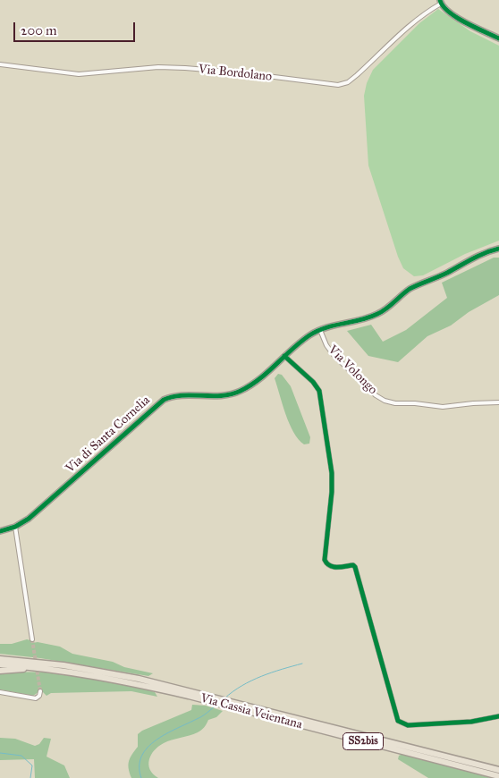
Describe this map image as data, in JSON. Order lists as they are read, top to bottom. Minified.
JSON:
{"streets":{"highway":["Via Cassia Veientana","SS2bis"],"street":["Via Bordolano","Via Volongo","Via di Santa Cornelia"]},"crossings":[["Via Volongo","Via di Santa Cornelia"]],"scale_bar":"200 m"}
